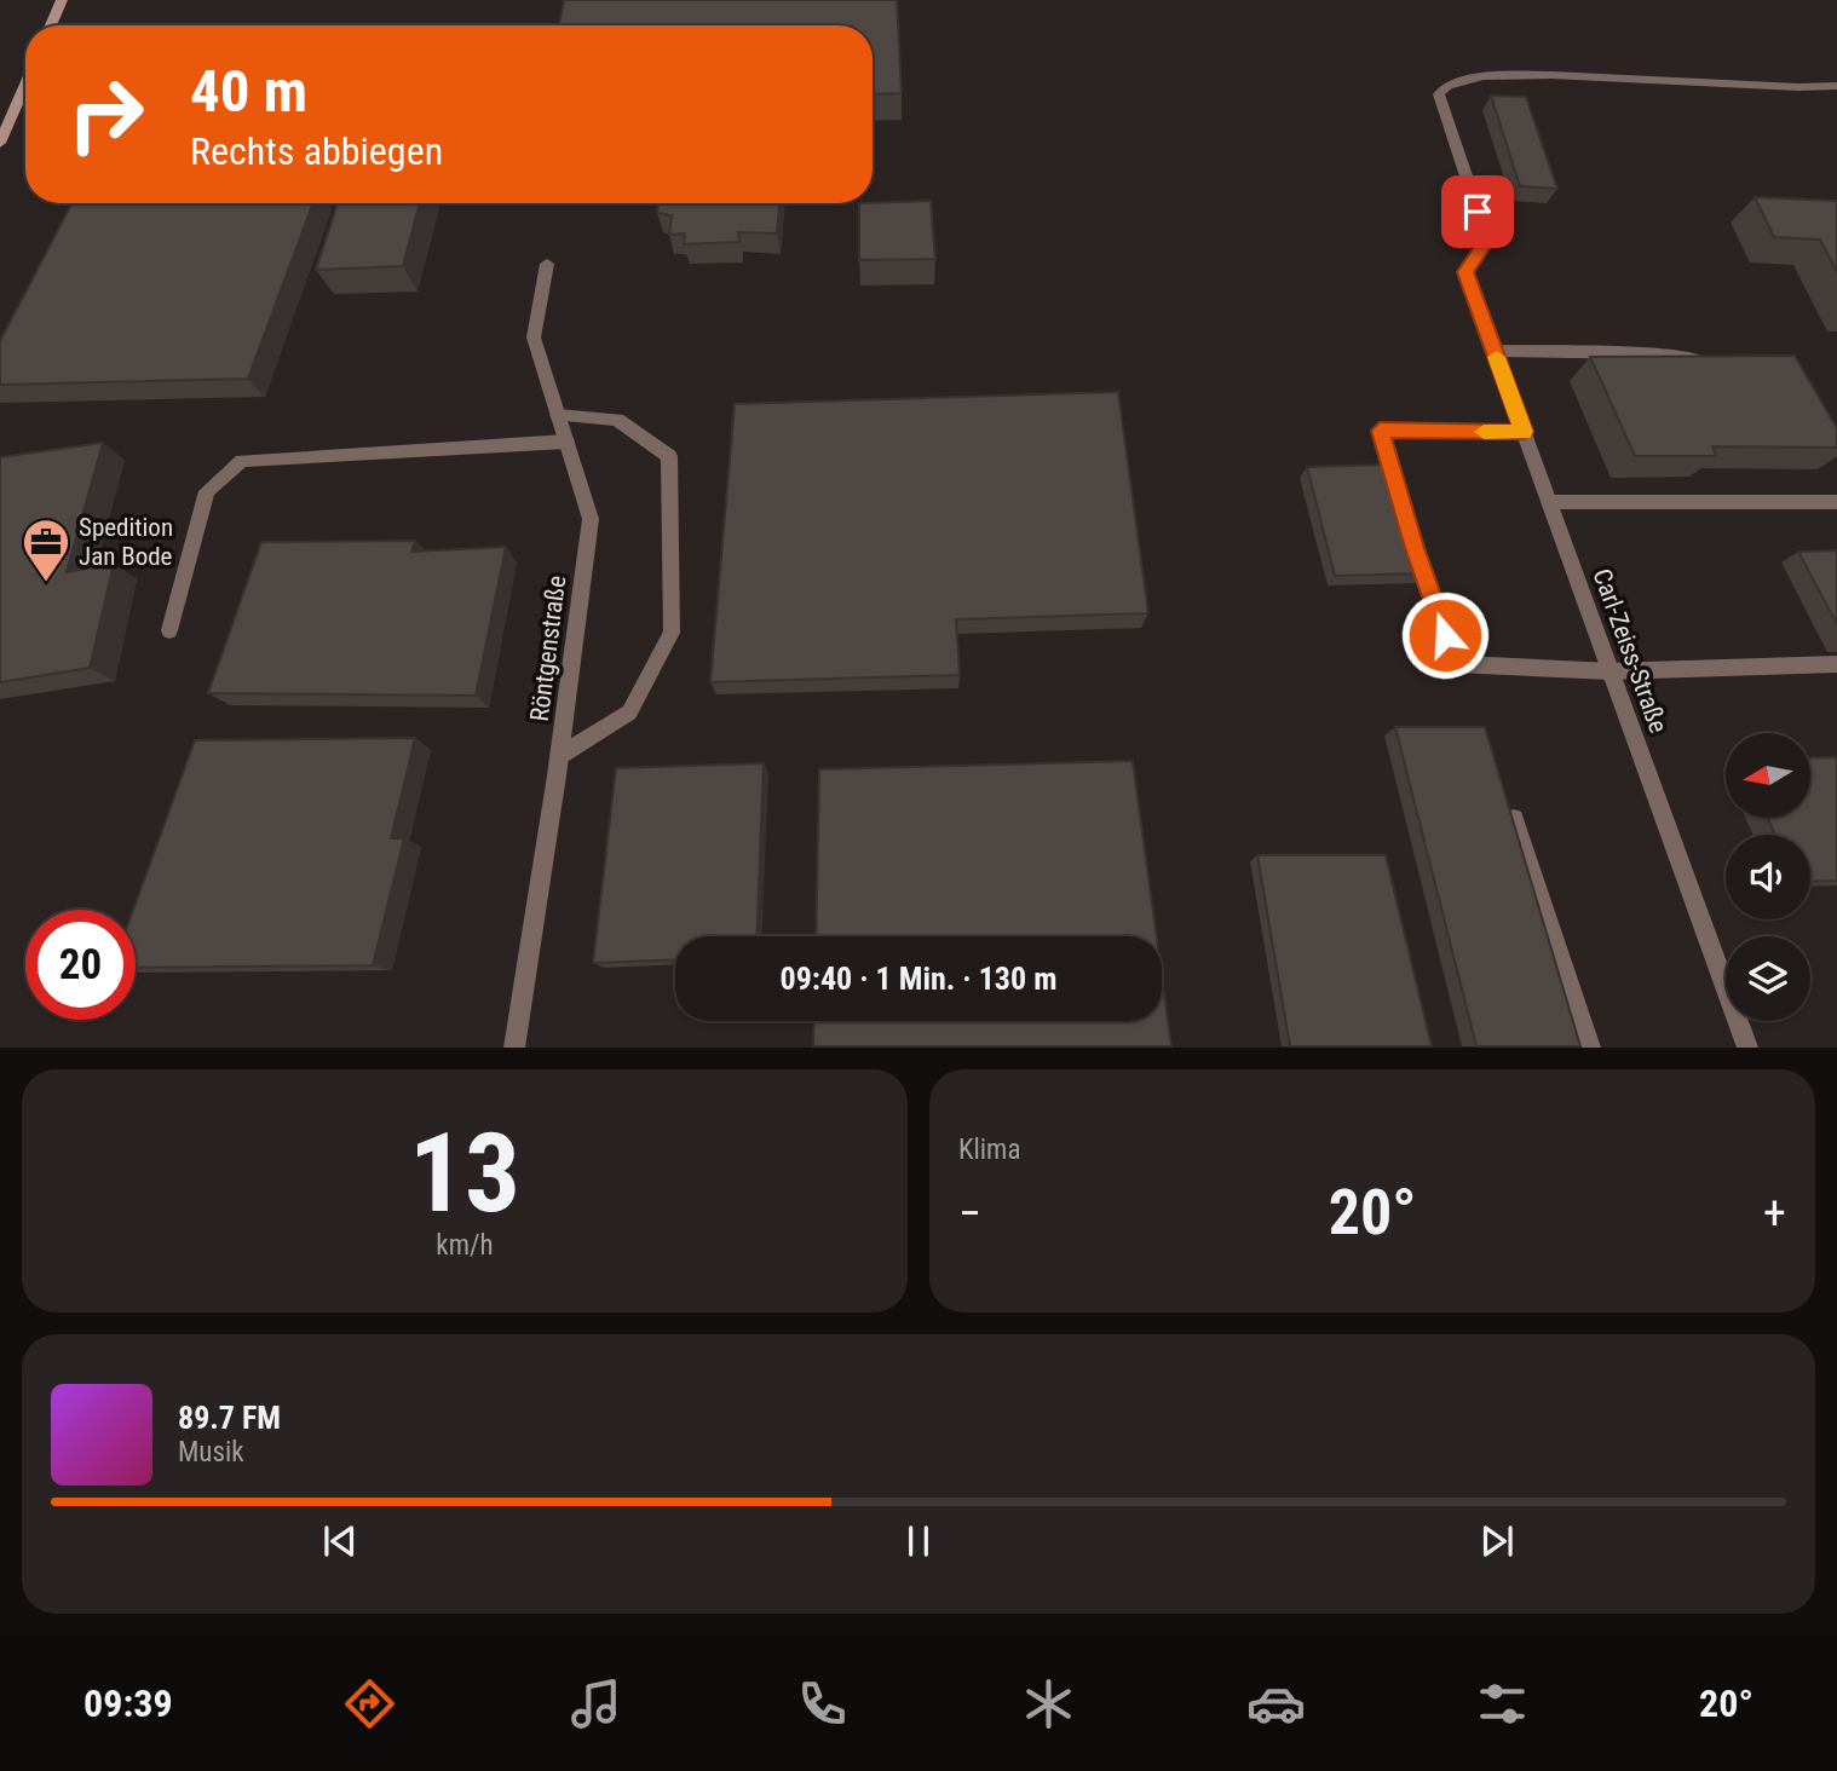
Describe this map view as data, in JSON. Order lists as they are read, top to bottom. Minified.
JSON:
{"streets":{"street":["Röntgenstraße","Carl-Zeiss-Straße"]},"places":{"office":["Spedition Jan Bode"]},"north":"left","page":{"turn":["40 m","Rechts abbiegen"],"limit":"20","trip":"09:40 · 1 Min. · 130 m","tile":[["13","km/h"],"Klima"],"heat":["−","20°","+"],"song":["89.7 FM","Musik"],"tabs":["09:39","20°"]}}
